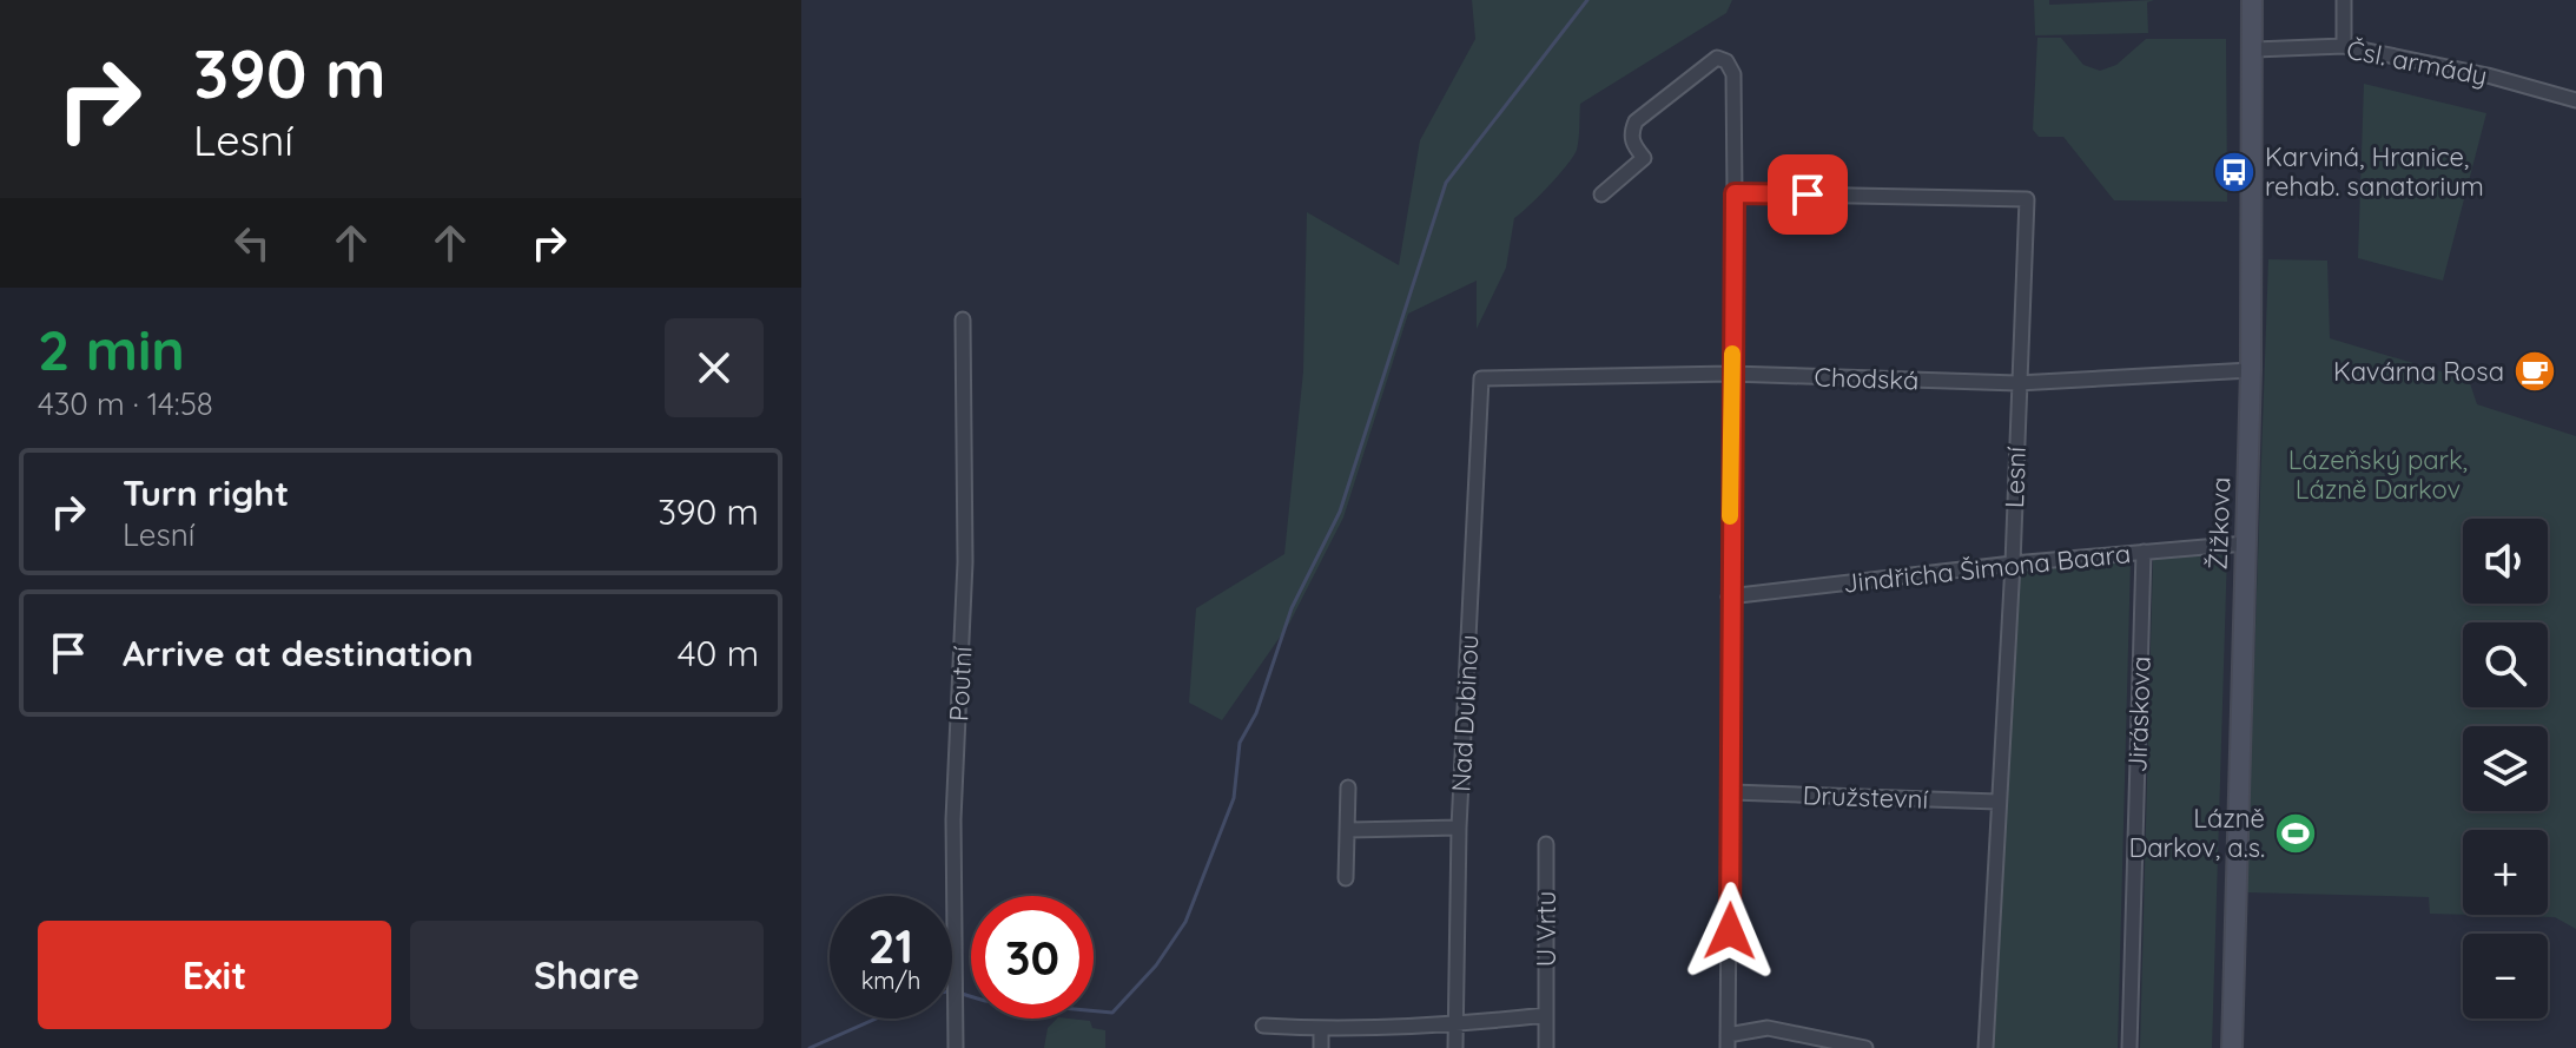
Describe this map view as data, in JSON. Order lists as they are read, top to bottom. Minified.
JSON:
{"streets":{"street":["Čsl. armády","Chodská","Lesní","Žižkova","Jindřicha Šimona Baara","Poutní","Nad Dubinou","Jiráskova","Družstevní","U Vrtu"]},"crossings":[["Čsl. armády","Žižkova"],["Chodská","Lesní"],["Chodská","Žižkova"],["Chodská","Nad Dubinou"],["Lesní","Jindřicha Šimona Baara"],["Lesní","Družstevní"],["Žižkova","Jindřicha Šimona Baara"],["Jindřicha Šimona Baara","Jiráskova"]],"parks":["Lázeňský park, Lázně Darkov"],"places":{"bus stop":["Karviná, Hranice, rehab. sanatorium"],"cafe":["Kavárna Rosa"],"sports":["Lázně Darkov, a.s."]},"page":{"turn":["390 m","Lesní"],"heading":["2 min","430 m · 14:58"],"list":[{"name":"Turn right","note":"Lesní","value":"390 m"},{"name":"Arrive at destination","value":"40 m"}],"map_buttons":["+","−"],"speed":"21 km/h","limit":"30","buttons":["Exit","Share"]}}
